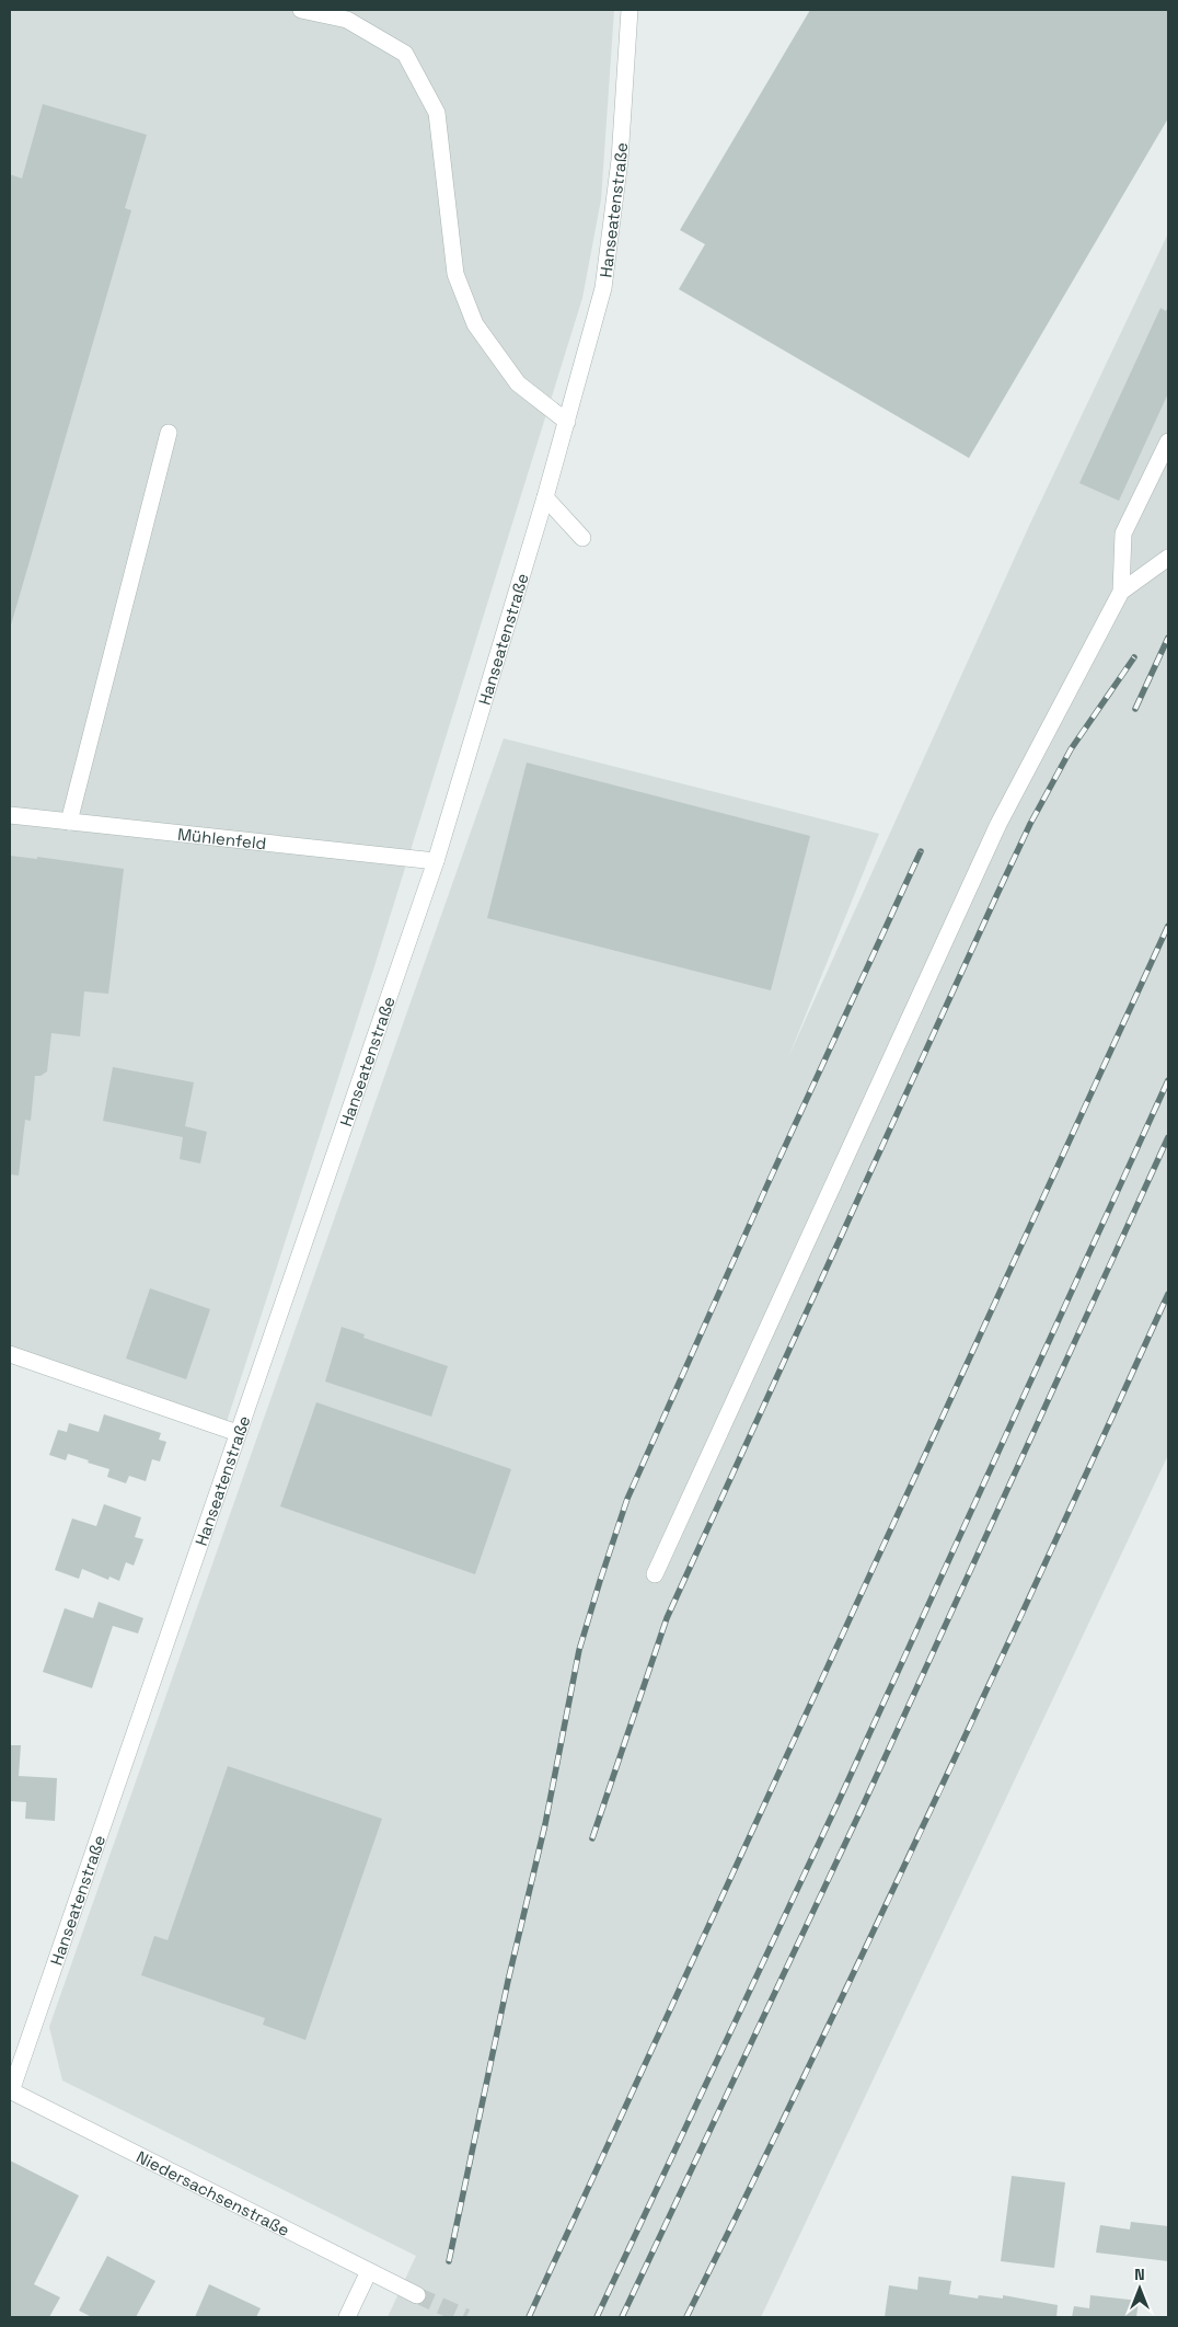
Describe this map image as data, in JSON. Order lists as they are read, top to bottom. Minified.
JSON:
{"streets":{"street":["Hanseatenstraße","Mühlenfeld","Niedersachsenstraße"]},"crossings":[["Hanseatenstraße","Mühlenfeld"],["Hanseatenstraße","Niedersachsenstraße"]],"north":"top"}
